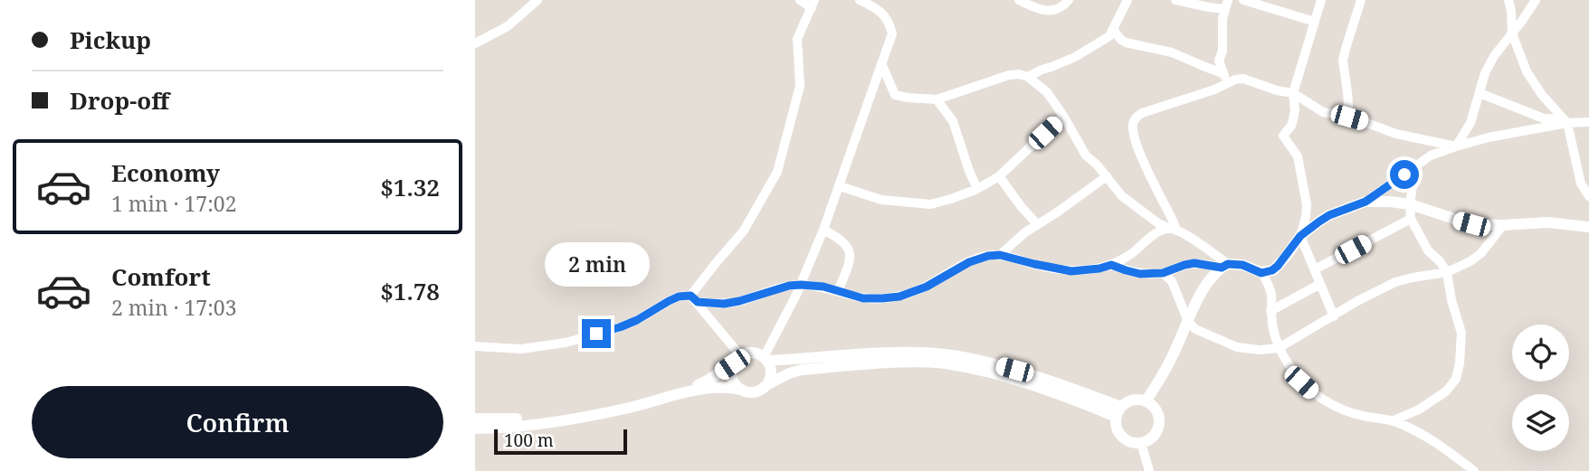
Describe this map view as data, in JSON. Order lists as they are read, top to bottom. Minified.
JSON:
{"scale_bar":"100 m","page":{"banner":["Pickup","Drop-off"],"list":[{"name":"Economy","note":"1 min · 17:02","value":"$1.32"},{"name":"Comfort","note":"2 min · 17:03","value":"$1.78"}],"bubble":"2 min","buttons":"Confirm","scale":"100 m"}}
